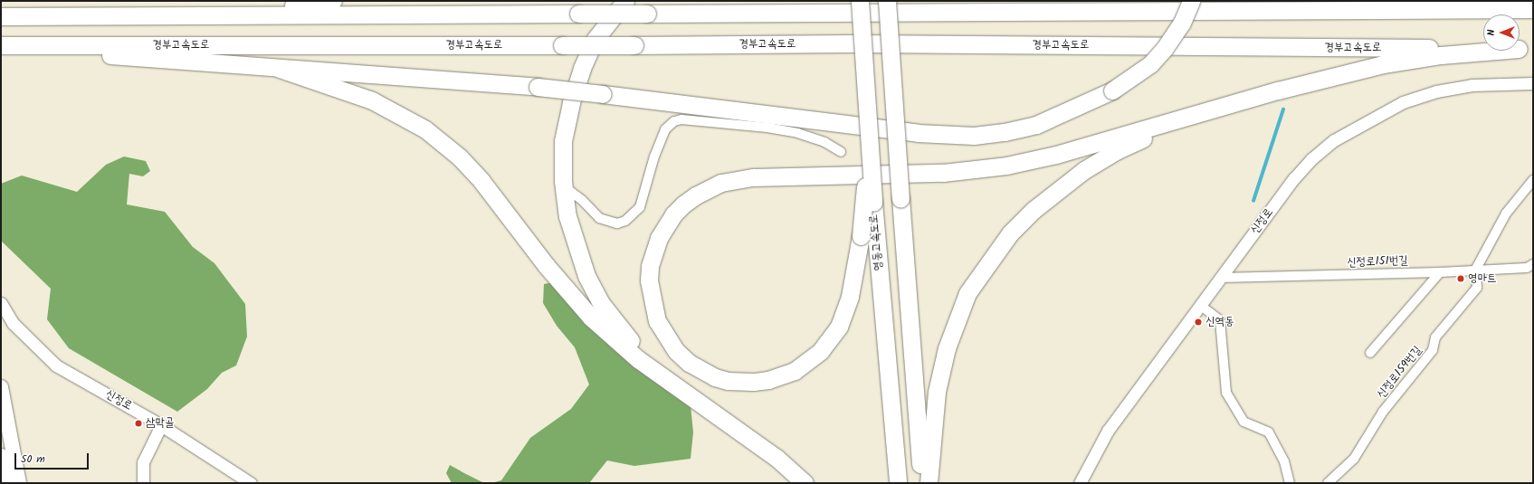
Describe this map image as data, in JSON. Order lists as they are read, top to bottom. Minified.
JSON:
{"streets":{"highway":["경부고속도로","영동고속도로"],"street":["신정로","신정로151번길","신정로159번길"]},"crossings":[["신정로","신정로151번길"],["신정로151번길","신정로159번길"]],"places":["영마트","신역동","삼막골"],"scale_bar":"50 m","north":"left"}
